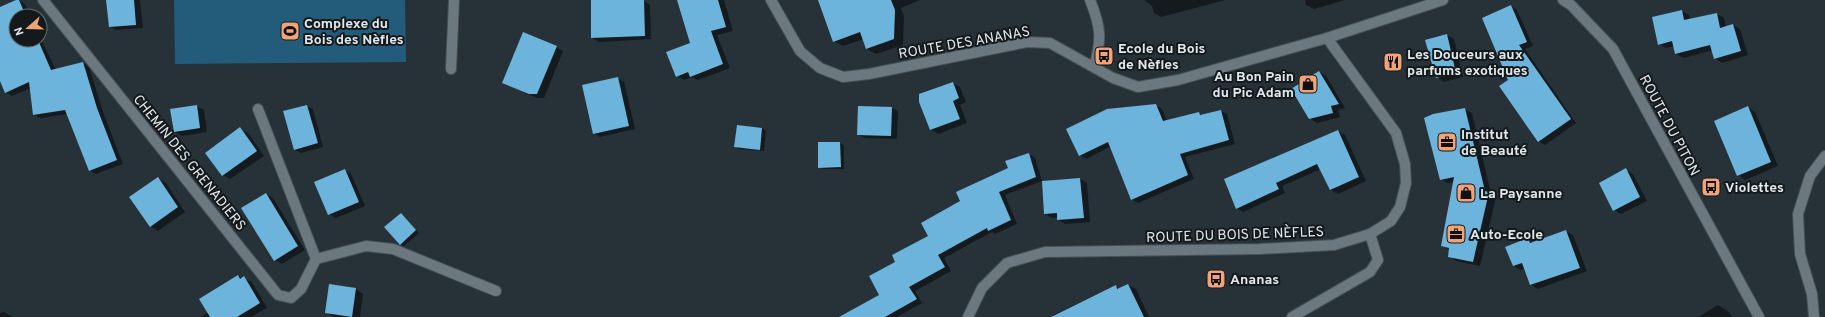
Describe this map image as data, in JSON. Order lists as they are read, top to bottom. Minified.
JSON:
{"streets":{"street":["ROUTE DES ANANAS","ROUTE DU PITON","CHEMIN DES GRENADIERS","ROUTE DU BOIS DE NÈFLES"]},"crossings":[["ROUTE DES ANANAS","ROUTE DU BOIS DE NÈFLES"]],"places":{"sports":["Complexe du Bois des Nèfles"],"bus stop":["Ecole du Bois de Nèfles","Violettes","Ananas"],"restaurant":["Les Douceurs aux parfums exotiques"],"shop":["Au Bon Pain du Pic Adam","La Paysanne"],"office":["Institut de Beauté","Auto-Ecole"]},"north":"left"}
